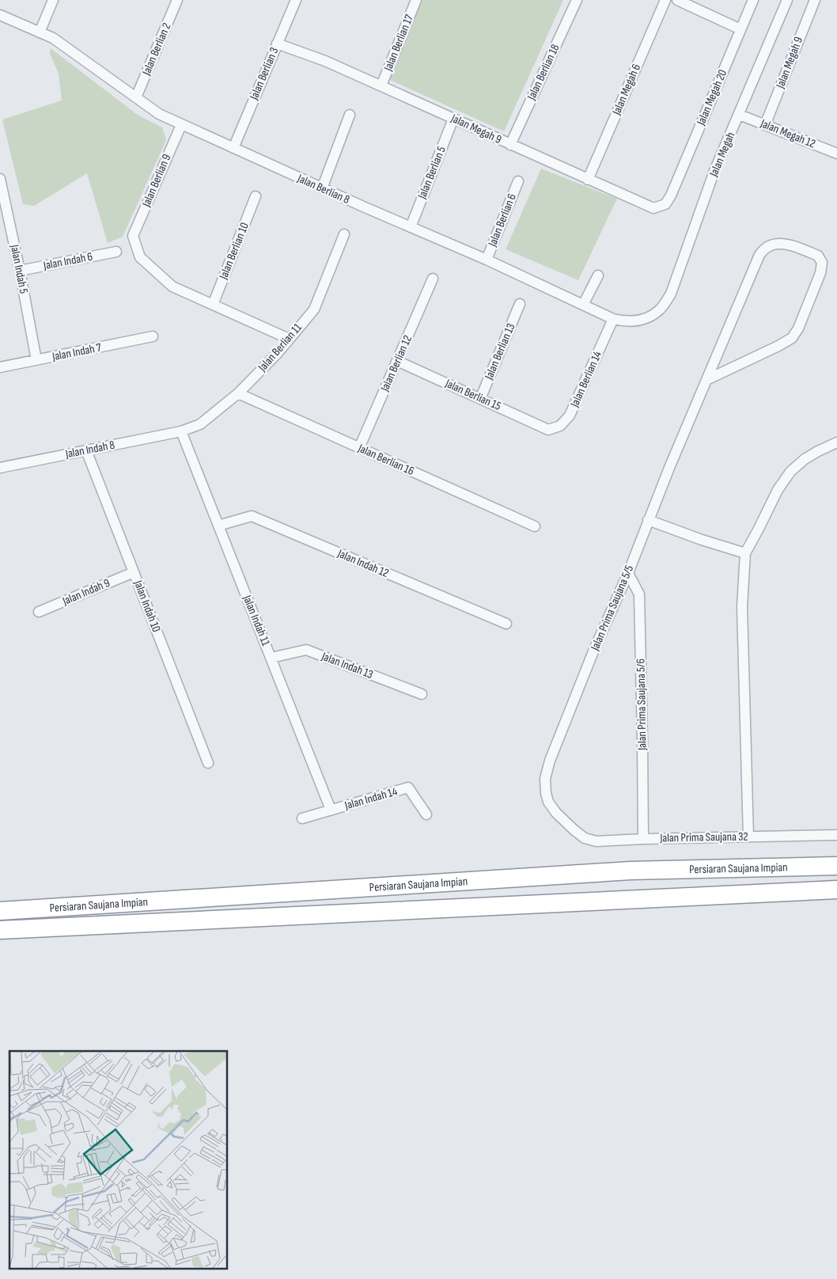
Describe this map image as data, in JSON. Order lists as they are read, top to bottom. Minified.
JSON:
{"streets":{"highway":["Persiaran Saujana Impian"],"street":["Jalan Berlian 17","Jalan Berlian 2","Jalan Megah 9","Jalan Berlian 18","Jalan Berlian 3","Jalan Megah 6","Jalan Megah 20","Jalan Megah 12","Jalan Megah","Jalan Berlian 5","Jalan Berlian 9","Jalan Berlian 8","Jalan Berlian 6","Jalan Berlian 10","Jalan Indah 6","Jalan Indah 5","Jalan Berlian 11","Jalan Berlian 13","Jalan Indah 7","Jalan Berlian 12","Jalan Berlian 14","Jalan Berlian 15","Jalan Indah 8","Jalan Berlian 16","Jalan Indah 12","Jalan Indah 9","Jalan Indah 10","Jalan Prima Saujana 5/5","Jalan Indah 11","Jalan Indah 13","Jalan Prima Saujana 5/6","Jalan Indah 14","Jalan Prima Saujana 32"]},"crossings":[["Jalan Berlian 17","Jalan Megah 9"],["Jalan Berlian 2","Jalan Berlian 8"],["Jalan Megah 9","Jalan Berlian 18"],["Jalan Megah 9","Jalan Berlian 3"],["Jalan Megah 9","Jalan Megah 6"],["Jalan Megah 9","Jalan Megah 20"],["Jalan Megah 9","Jalan Megah 12"],["Jalan Megah 9","Jalan Berlian 5"],["Jalan Berlian 3","Jalan Berlian 8"],["Jalan Megah 12","Jalan Megah"],["Jalan Megah","Jalan Berlian 8"],["Jalan Berlian 5","Jalan Berlian 8"],["Jalan Berlian 9","Jalan Berlian 8"],["Jalan Berlian 9","Jalan Berlian 10"],["Jalan Berlian 8","Jalan Berlian 6"],["Jalan Berlian 8","Jalan Berlian 14"],["Jalan Indah 6","Jalan Indah 5"],["Jalan Indah 5","Jalan Indah 7"],["Jalan Berlian 11","Jalan Indah 8"],["Jalan Berlian 11","Jalan Berlian 16"],["Jalan Berlian 11","Jalan Indah 11"],["Jalan Berlian 13","Jalan Berlian 15"],["Jalan Berlian 12","Jalan Berlian 15"],["Jalan Berlian 12","Jalan Berlian 16"],["Jalan Berlian 14","Jalan Berlian 15"],["Jalan Indah 8","Jalan Indah 10"],["Jalan Indah 8","Jalan Indah 11"],["Jalan Indah 12","Jalan Indah 11"],["Jalan Indah 9","Jalan Indah 10"],["Jalan Prima Saujana 5/5","Jalan Prima Saujana 5/6"],["Jalan Prima Saujana 5/5","Jalan Prima Saujana 32"],["Jalan Indah 11","Jalan Indah 13"],["Jalan Indah 11","Jalan Indah 14"],["Jalan Prima Saujana 5/6","Jalan Prima Saujana 32"]]}
